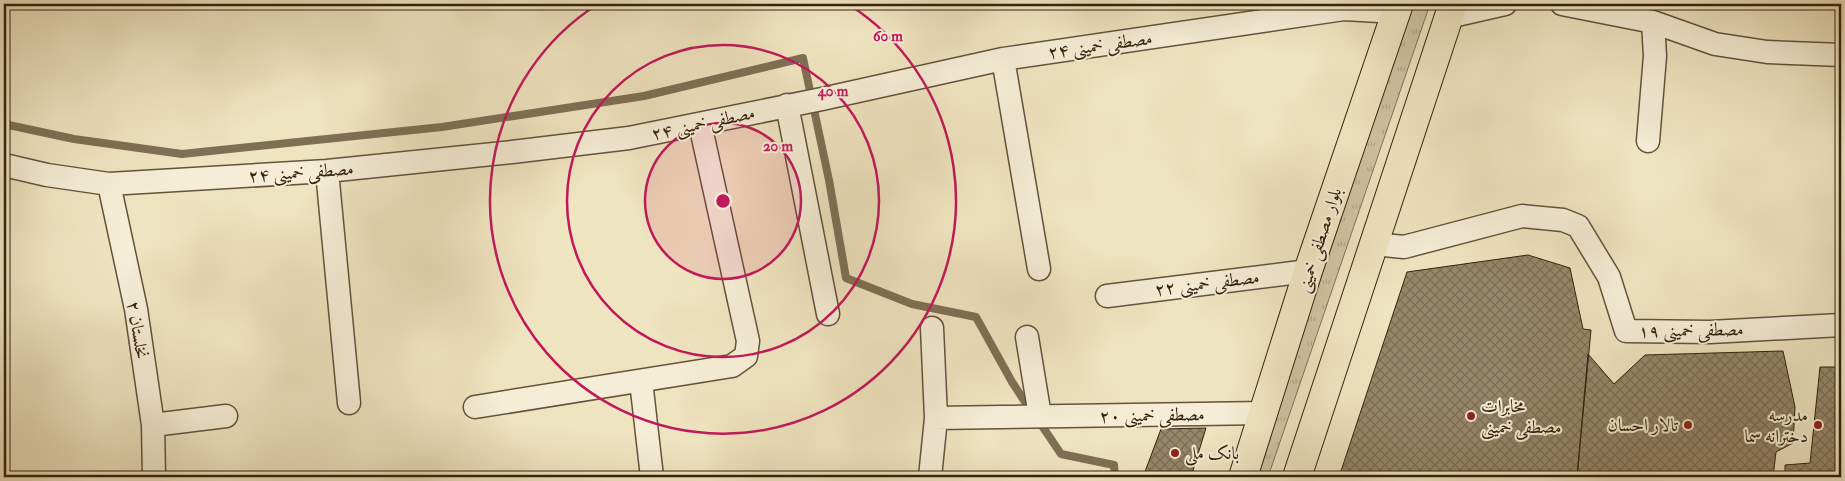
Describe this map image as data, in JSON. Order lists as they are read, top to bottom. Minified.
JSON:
{"streets":{"main road":["بلوار مصطفی خمینی"],"street":["مصطفی خمینی ۲۴","مصطفی خمینی ۲۲","نخلستان ۲","مصطفی خمینی ۱۹","مصطفی خمینی ۲۰"]},"crossings":[["مصطفی خمینی ۲۴","بلوار مصطفی خمینی"],["مصطفی خمینی ۲۴","نخلستان ۲"],["بلوار مصطفی خمینی","مصطفی خمینی ۲۲"],["بلوار مصطفی خمینی","مصطفی خمینی ۲۰"]],"places":["مخابرات مصطفی خمینی","تالار احسان","مدرسه دخترانه سما","بانک ملی"],"rings":["60 m","40 m","20 m"]}
